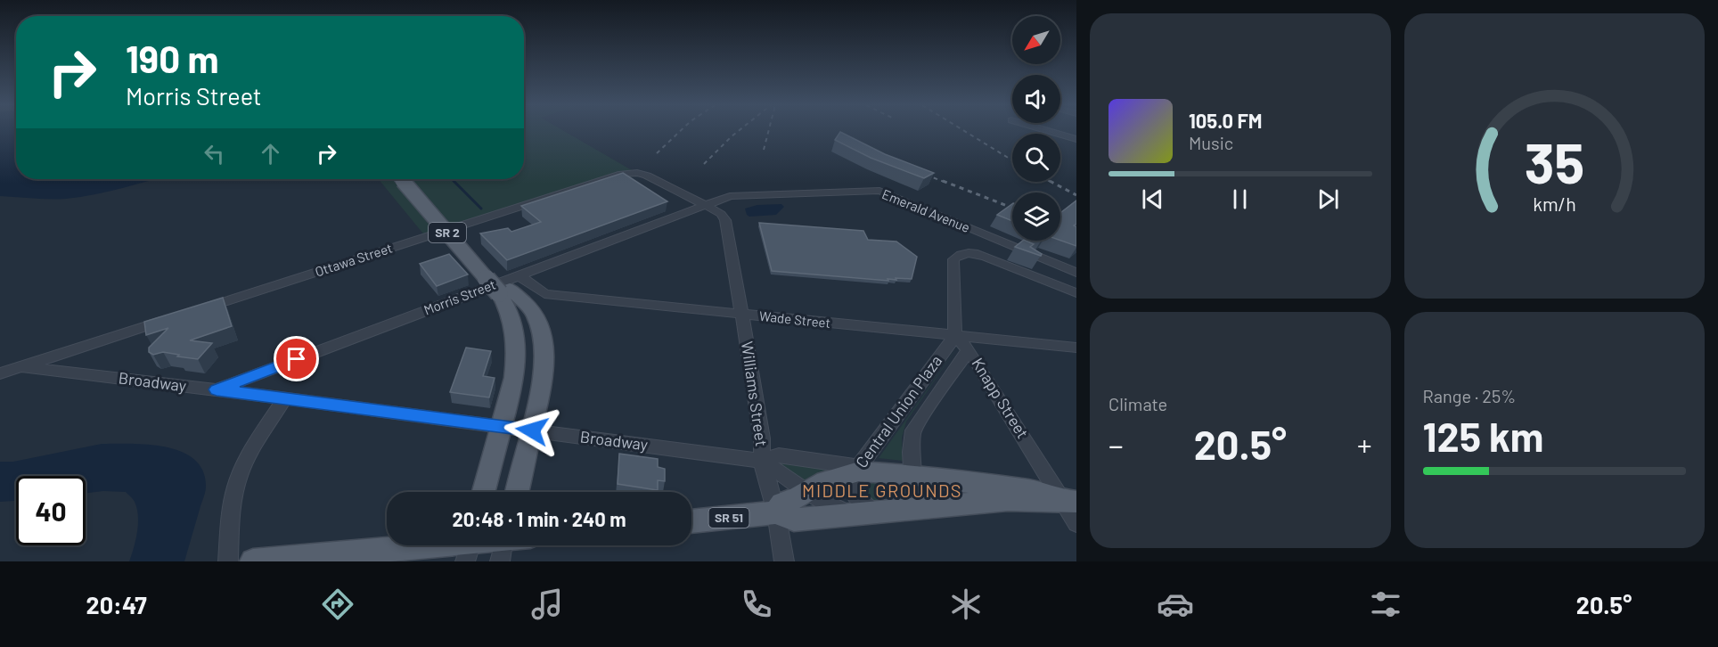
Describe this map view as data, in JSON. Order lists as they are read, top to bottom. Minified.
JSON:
{"streets":{"main road":["SR 2","Broadway","SR 51"],"street":["Emerald Avenue","Ottawa Street","Morris Street","Wade Street","Williams Street","Knapp Street","Central Union Plaza"]},"crossings":[["Emerald Avenue","Ottawa Street"],["Emerald Avenue","Morris Street"],["Emerald Avenue","Williams Street"],["SR 2","Morris Street"],["SR 2","Wade Street"],["SR 2","Broadway"],["Ottawa Street","Morris Street"],["Ottawa Street","Williams Street"],["Morris Street","Wade Street"],["Morris Street","Broadway"],["Morris Street","Williams Street"],["Wade Street","Williams Street"],["Wade Street","Knapp Street"],["Wade Street","Central Union Plaza"],["Broadway","Williams Street"],["Broadway","Knapp Street"],["Broadway","Central Union Plaza"],["Williams Street","SR 51"],["Knapp Street","Central Union Plaza"]],"districts":["MIDDLE GROUNDS"],"north":"bottom left","page":{"turn":["190 m","Morris Street"],"song":["105.0 FM","Music"],"tile":["Climate",["Range · 25%","125 km"]],"heat":["−","20.5°","+"],"limit":"40","trip":"20:48 · 1 min · 240 m","tabs":["20:47","20.5°"],"gauge":["35","km/h"]}}
